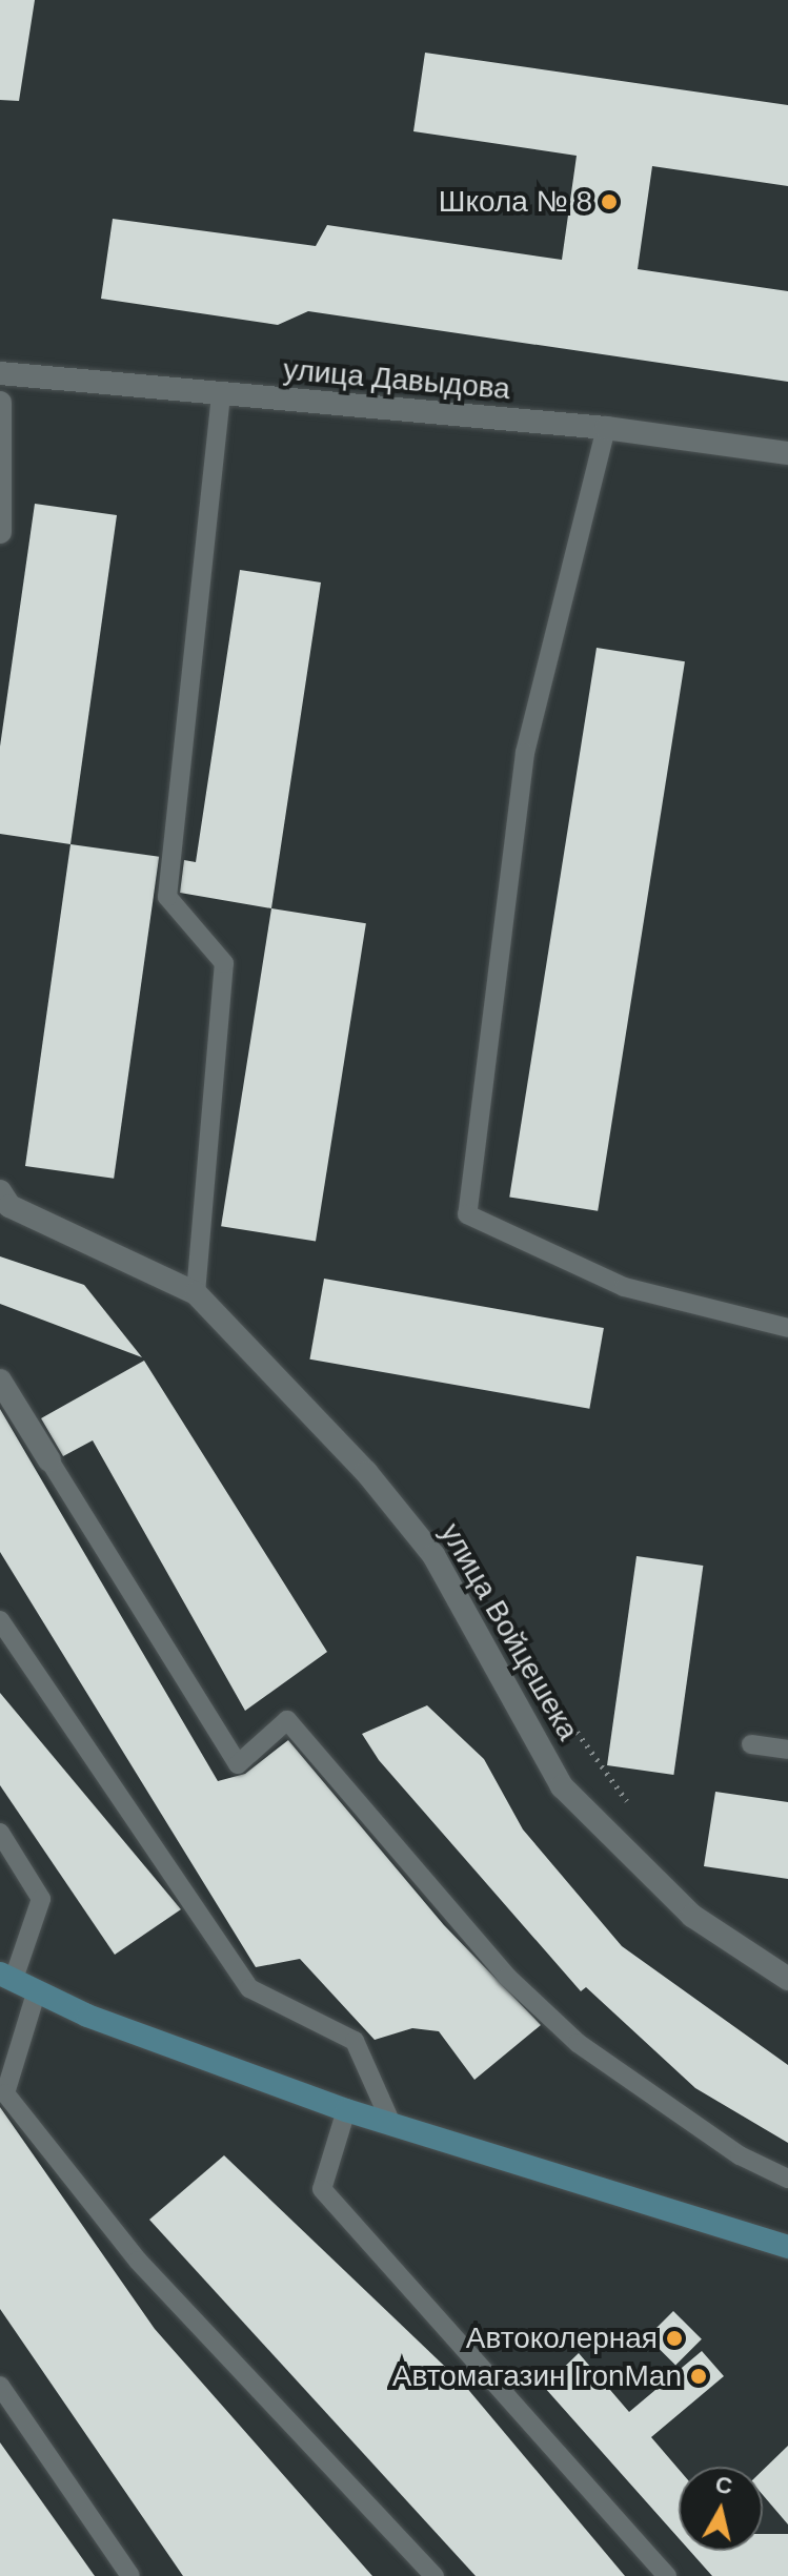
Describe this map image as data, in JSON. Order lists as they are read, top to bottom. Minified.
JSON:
{"streets":{"street":["улица Давыдова","улица Войцешека"]},"places":["Школа № 8","Автоколерная","Автомагазин IronMan"],"north":"top"}
